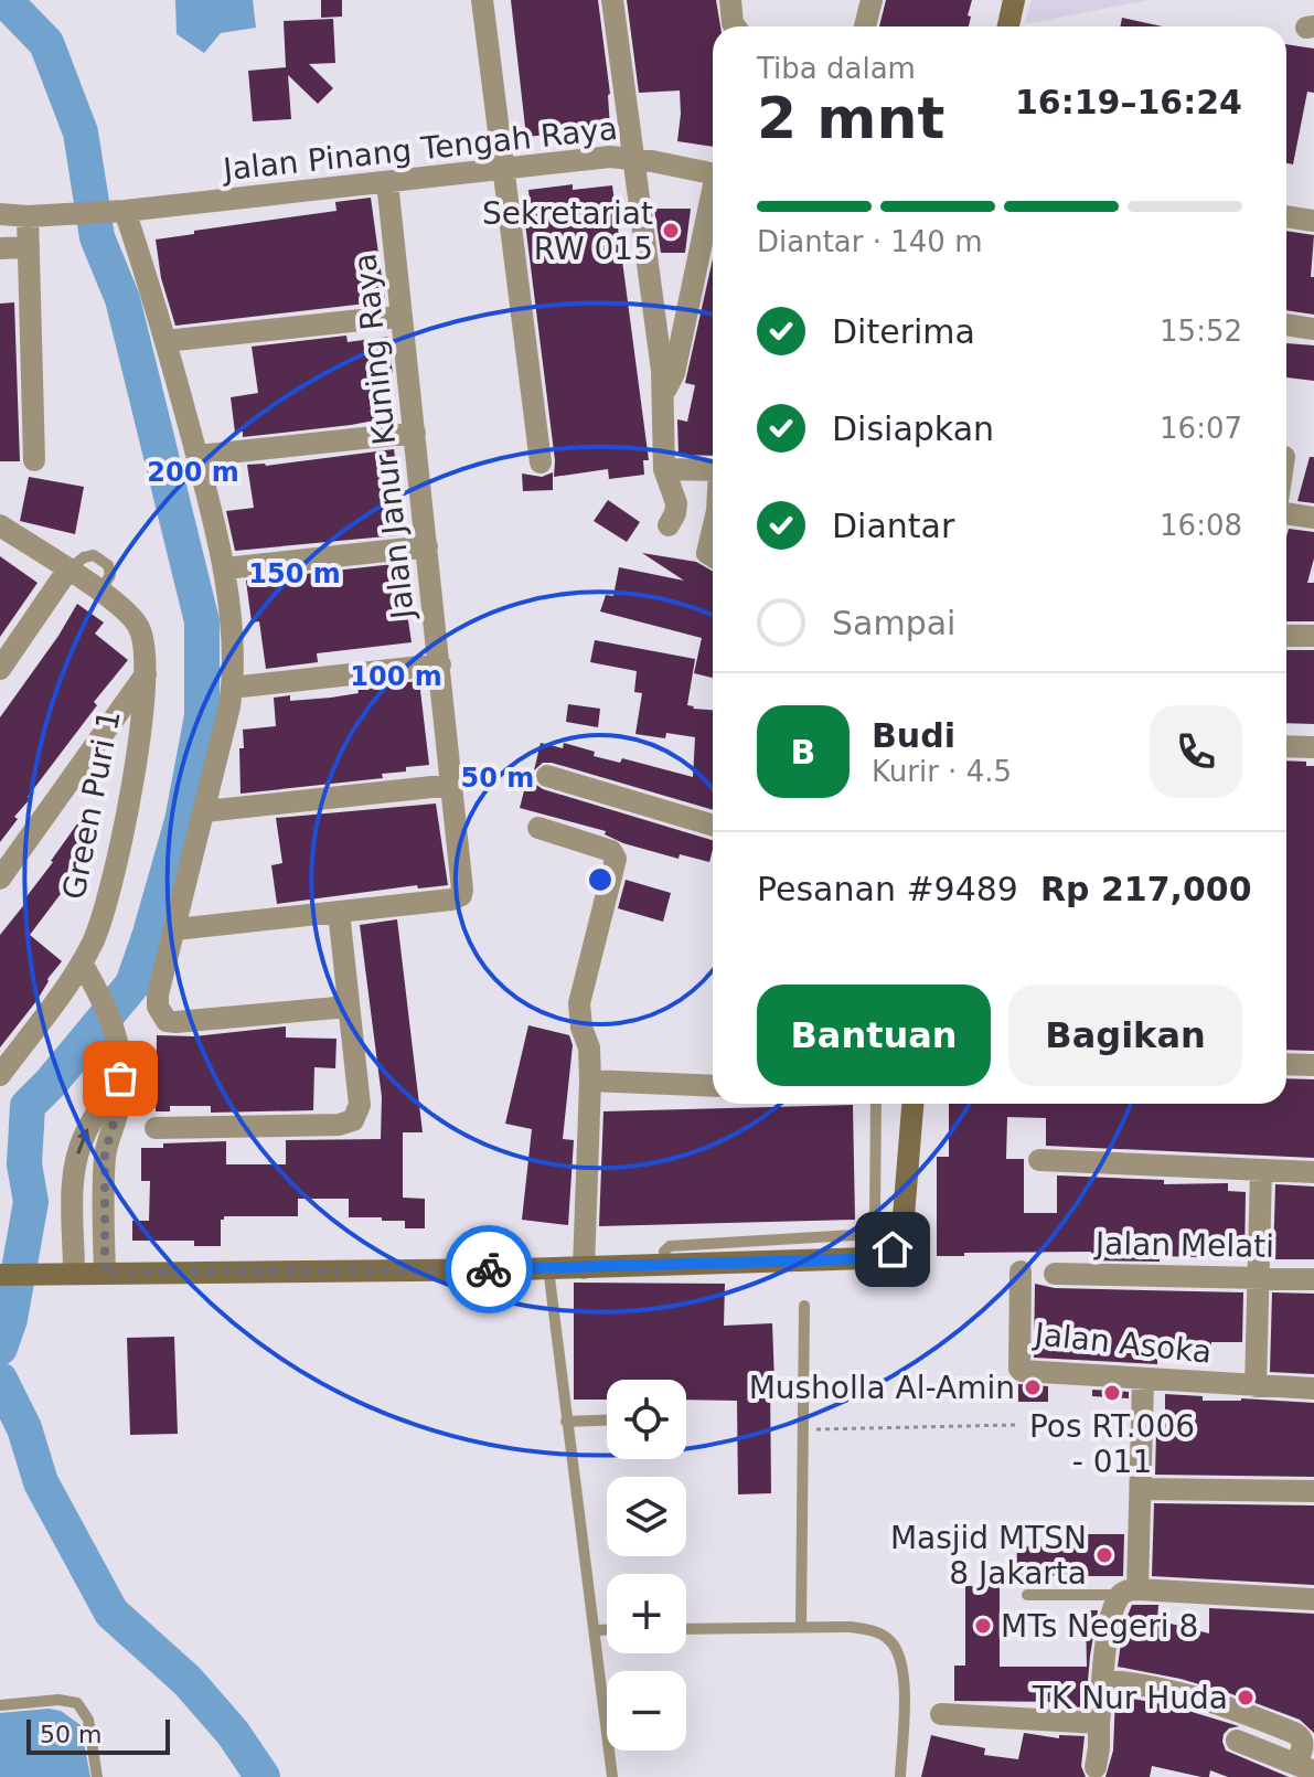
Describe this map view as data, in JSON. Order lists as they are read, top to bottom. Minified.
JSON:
{"streets":{"street":["Jalan Pinang Tengah Raya","Jalan Janur Kuning Raya","Green Puri 1","Jalan Melati","Jalan Asoka"]},"crossings":[["Jalan Pinang Tengah Raya","Jalan Janur Kuning Raya"]],"places":["Sekretariat RW 015","Musholla Al-Amin","Pos RT.006 - 011","Masjid MTSN 8 Jakarta","MTs Negeri 8","TK Nur Huda"],"scale_bar":"50 m","page":{"heading":["2 mnt","Tiba dalam","16:19–16:24"],"panel":["Budi","Kurir · 4.5","Pesanan #9489","Rp 217,000"],"bar":"Diantar · 140 m","list":[["Diterima","15:52"],["Disiapkan","16:07"],["Diantar","16:08"],"Sampai"],"round":"B","buttons":["Bantuan","Bagikan"],"map_buttons":["+","−"],"scale":"50 m"},"rings":["200 m","150 m","100 m","50 m"]}
